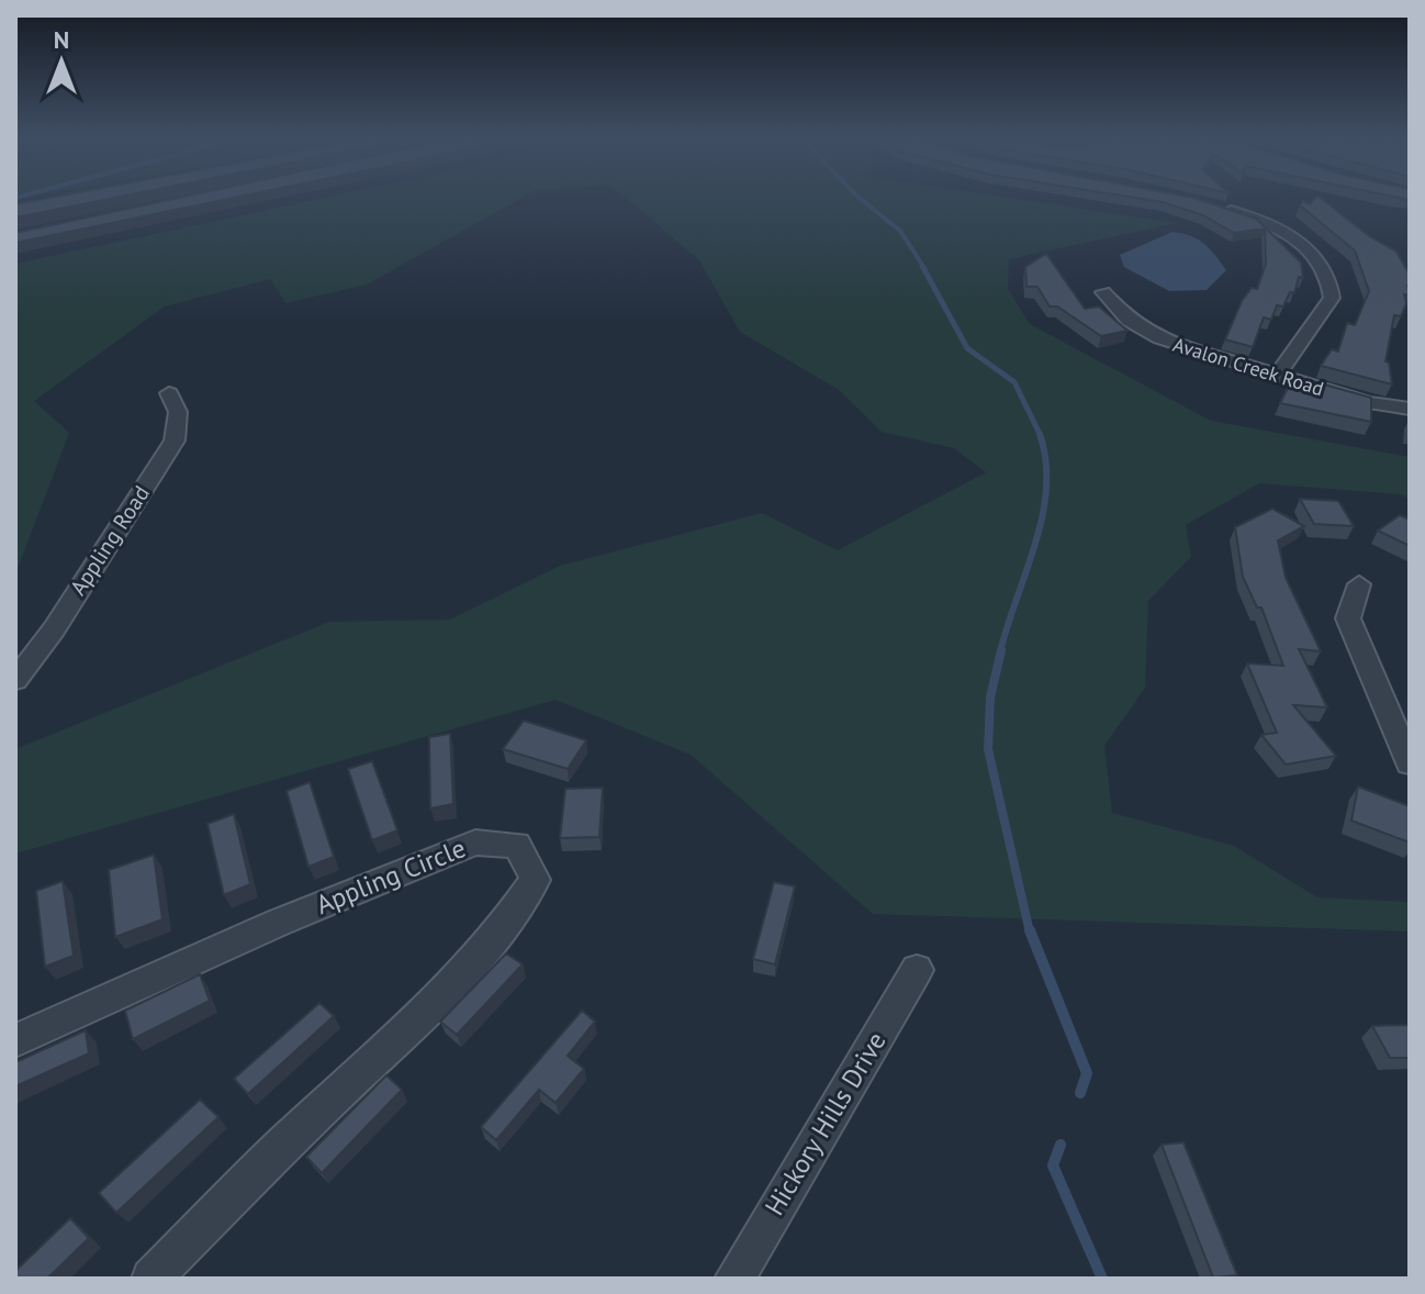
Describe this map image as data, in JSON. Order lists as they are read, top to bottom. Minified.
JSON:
{"streets":{"street":["Avalon Creek Road","Appling Road","Appling Circle","Hickory Hills Drive"]},"north":"top"}
